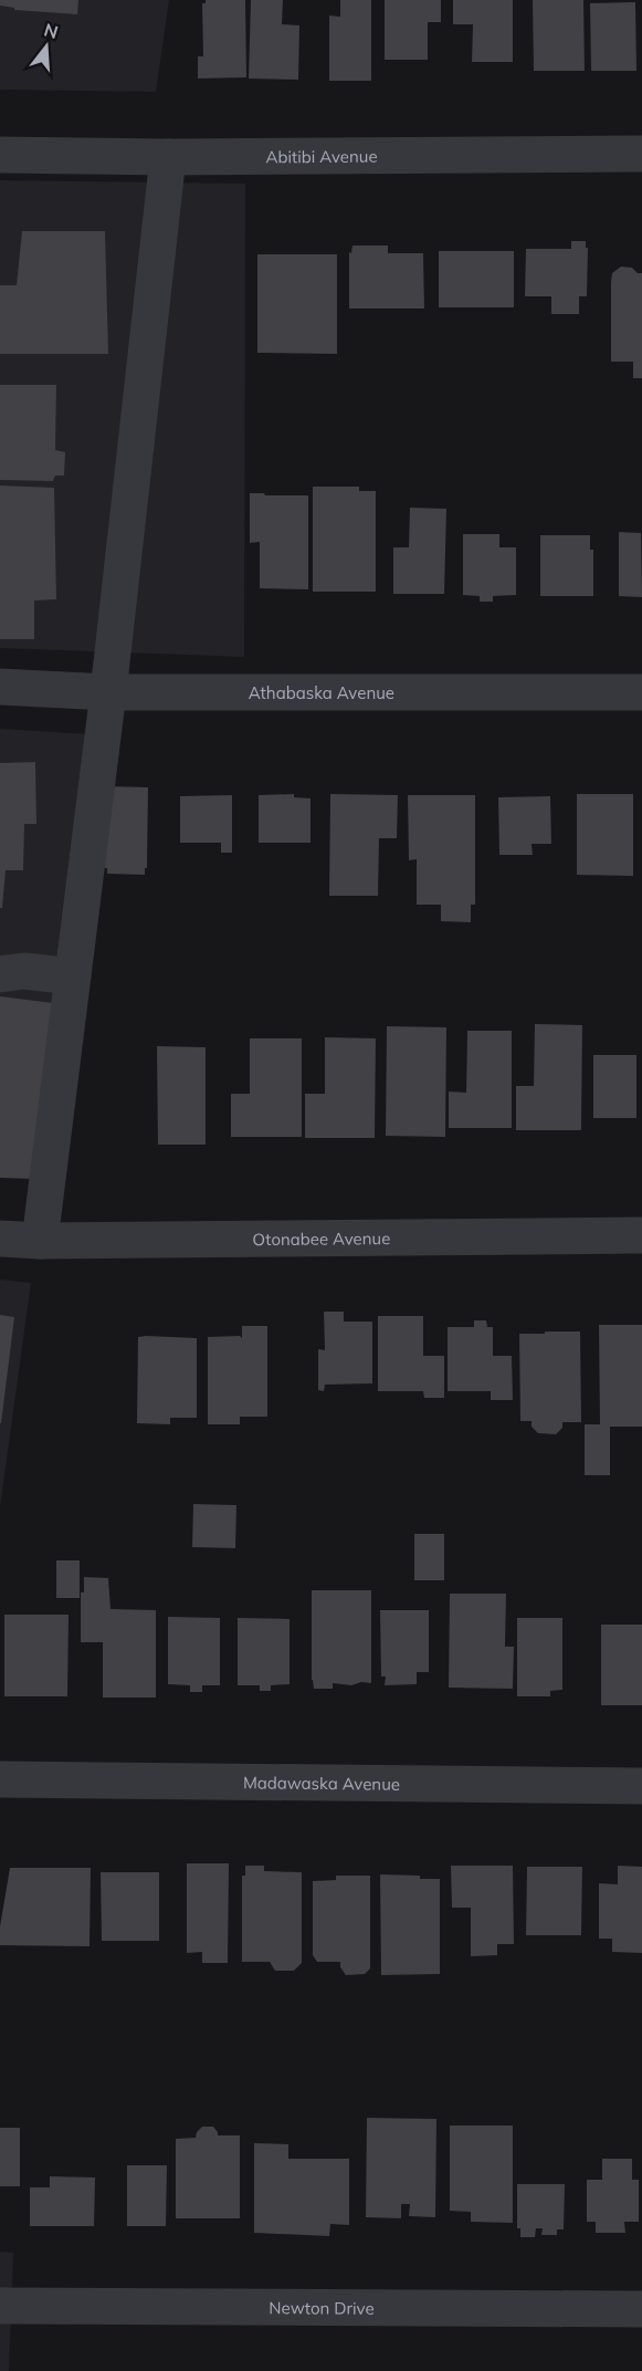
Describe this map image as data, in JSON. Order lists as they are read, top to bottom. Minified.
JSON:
{"streets":{"street":["Abitibi Avenue","Athabaska Avenue","Otonabee Avenue","Madawaska Avenue","Newton Drive"]},"north":"top"}
